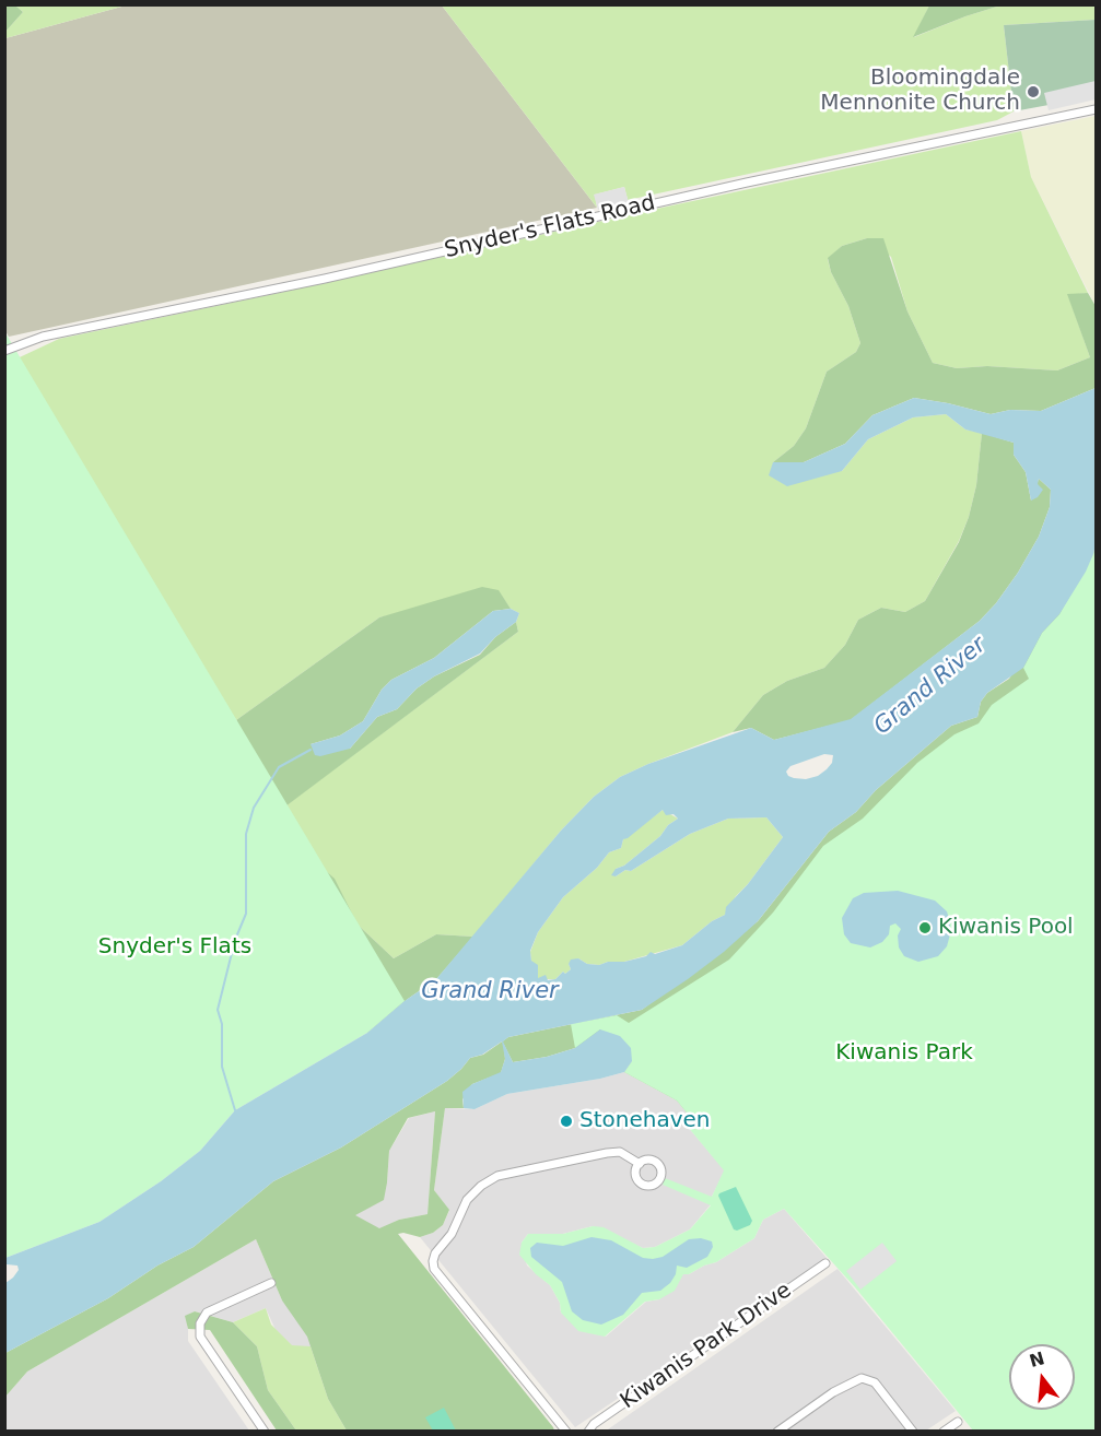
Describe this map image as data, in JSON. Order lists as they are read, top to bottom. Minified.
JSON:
{"streets":{"street":["Snyder's Flats Road","Kiwanis Park Drive"]},"water":["Grand River"],"parks":["Snyder's Flats","Kiwanis Park"],"places":["Bloomingdale Mennonite Church","Kiwanis Pool","Stonehaven"],"north":"top"}
